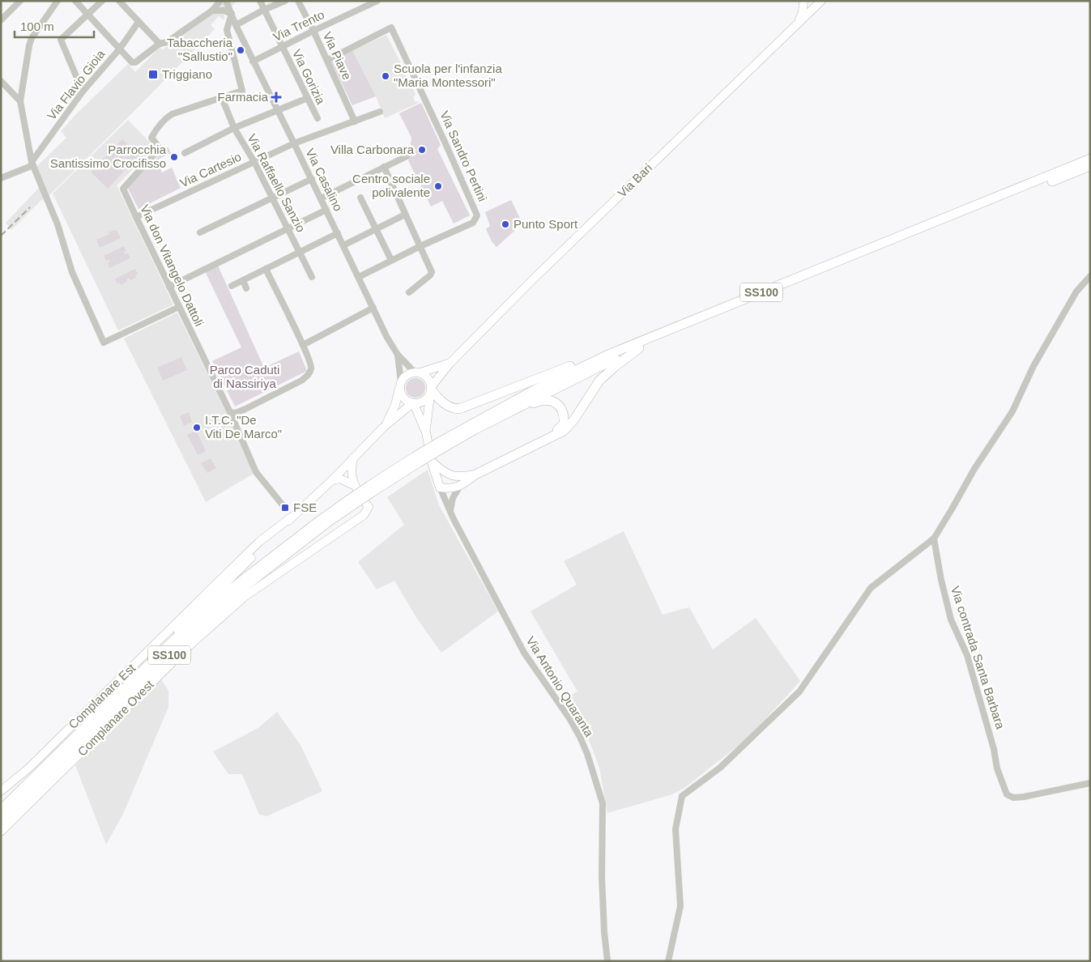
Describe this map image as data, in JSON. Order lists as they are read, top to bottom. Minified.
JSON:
{"streets":{"highway":["SS100"],"main road":["Via Bari","Complanare Est","Complanare Ovest"],"street":["Via Trento","Via Piave","Via Gorizia","Via Flavio Gioia","Via Sandro Pertini","Via Cartesio","Via Casalino","Via Raffaello Sanzio","Via don Vitangelo Dattoli","Via contrada Santa Barbara","Via Antonio Quaranta"]},"crossings":[["Via Trento","Via Piave"],["Via Trento","Via Gorizia"],["Via Trento","Via Casalino"],["Via Piave","Via Sandro Pertini"],["Via Piave","Via Cartesio"],["Via Sandro Pertini","Via Casalino"],["Via Cartesio","Via Casalino"],["Via Cartesio","Via Raffaello Sanzio"],["Via Cartesio","Via don Vitangelo Dattoli"],["Via Casalino","Via Bari"],["Via Casalino","SS100"],["Via Bari","SS100"],["Via Raffaello Sanzio","Via don Vitangelo Dattoli"]],"parks":["Parco Caduti di Nassiriya"],"places":{"other":["Tabaccheria \"Sallustio\"","Scuola per l'infanzia \"Maria Montessori\"","Villa Carbonara","Parrocchia Santissimo Crocifisso","Centro sociale polivalente","Punto Sport","I.T.C. \"De Viti De Marco\""],"transit":["Triggiano","FSE"],"health":["Farmacia"]},"scale_bar":"100 m"}
